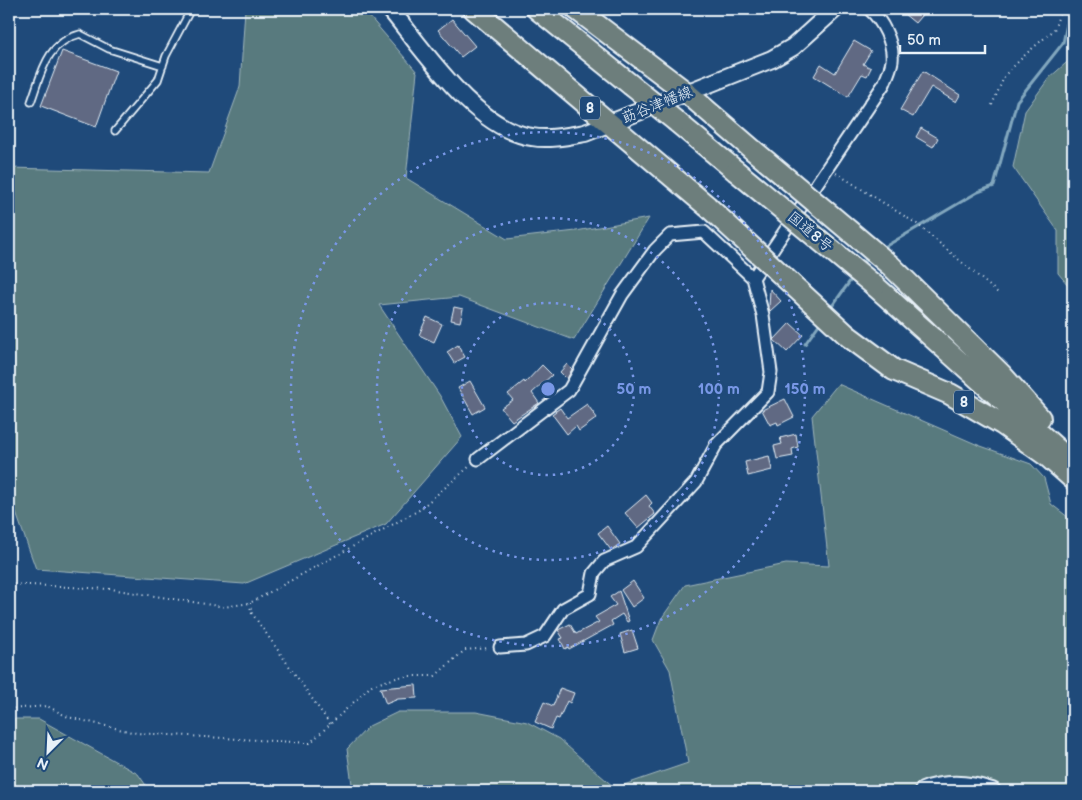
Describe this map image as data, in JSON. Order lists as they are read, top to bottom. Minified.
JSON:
{"streets":{"highway":["8","国道8号"],"main road":["莇谷津幡線"]},"crossings":[["莇谷津幡線","8"],["8","国道8号"]],"scale_bar":"50 m","north":"bottom left","rings":["50 m","100 m","150 m"]}
